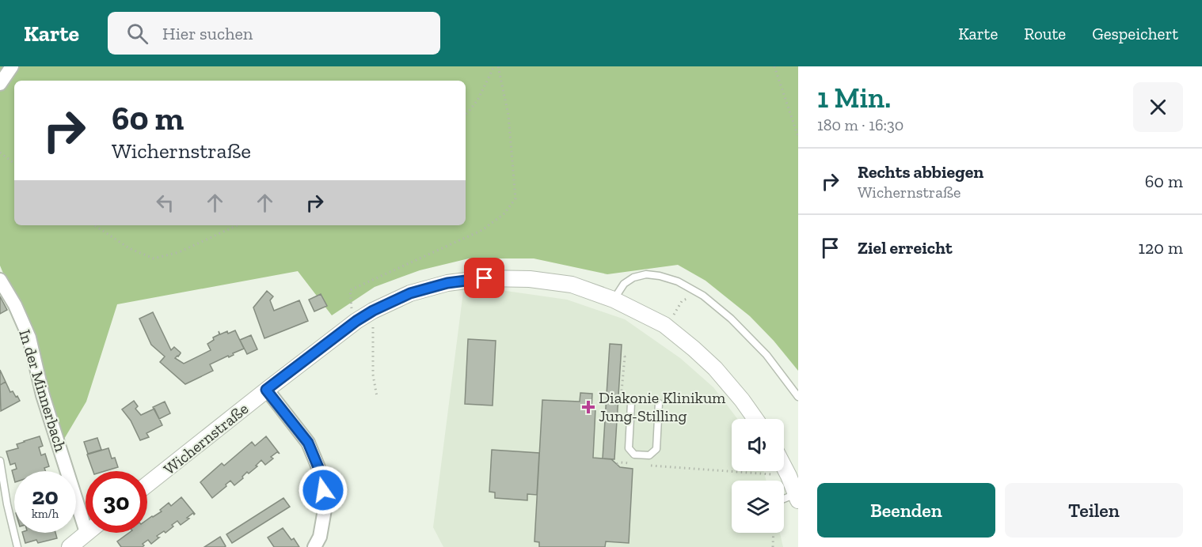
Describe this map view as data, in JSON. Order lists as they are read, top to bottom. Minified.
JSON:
{"streets":{"street":["In der Minnerbach","Wichernstraße"]},"places":{"health":["Diakonie Klinikum Jung-Stilling"]},"page":{"header":"Karte","search":"Hier suchen","nav":["Karte","Route","Gespeichert"],"heading":["1 Min.","180 m · 16:30"],"turn":["60 m","Wichernstraße"],"list":[{"name":"Rechts abbiegen","note":"Wichernstraße","value":"60 m"},{"name":"Ziel erreicht","value":"120 m"}],"speed":"20 km/h","limit":"30","buttons":["Beenden","Teilen"]}}
